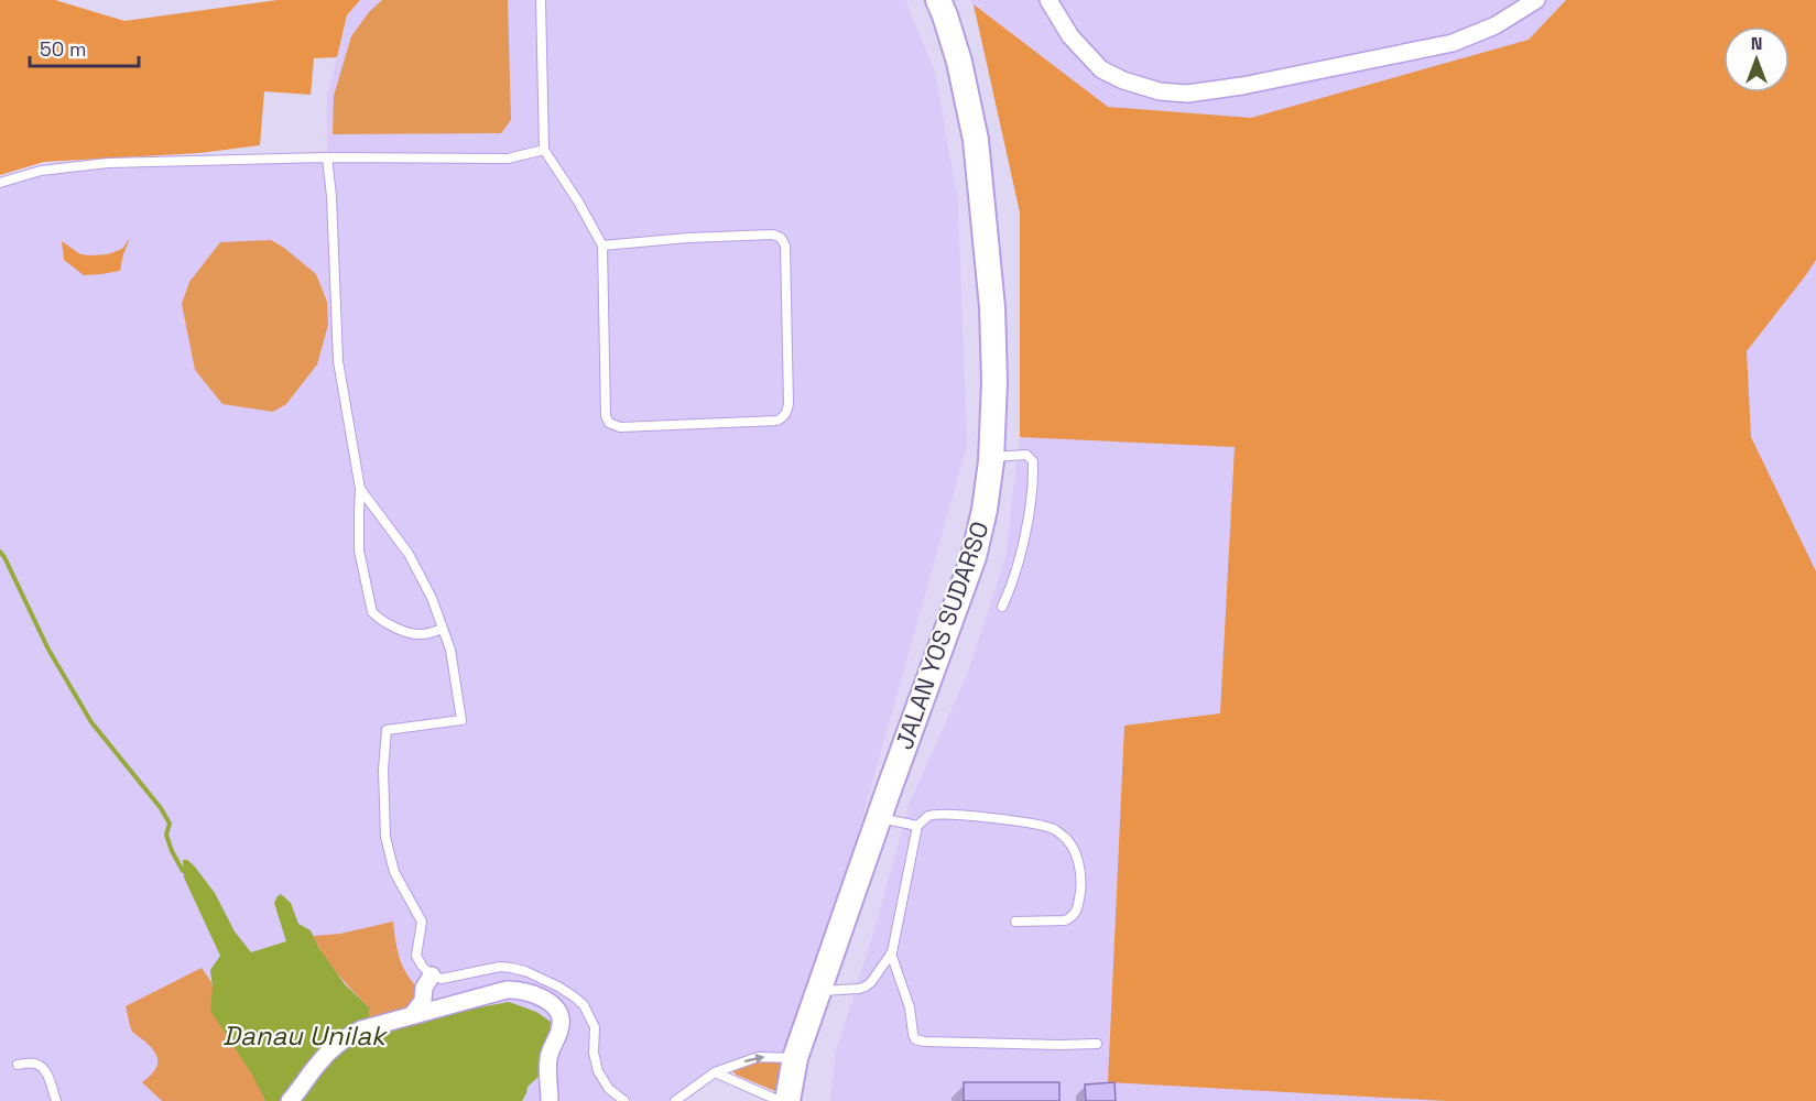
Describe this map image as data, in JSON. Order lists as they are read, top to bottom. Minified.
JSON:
{"streets":{"main road":["JALAN YOS SUDARSO"]},"water":["Danau Unilak"],"scale_bar":"50 m","north":"top"}
